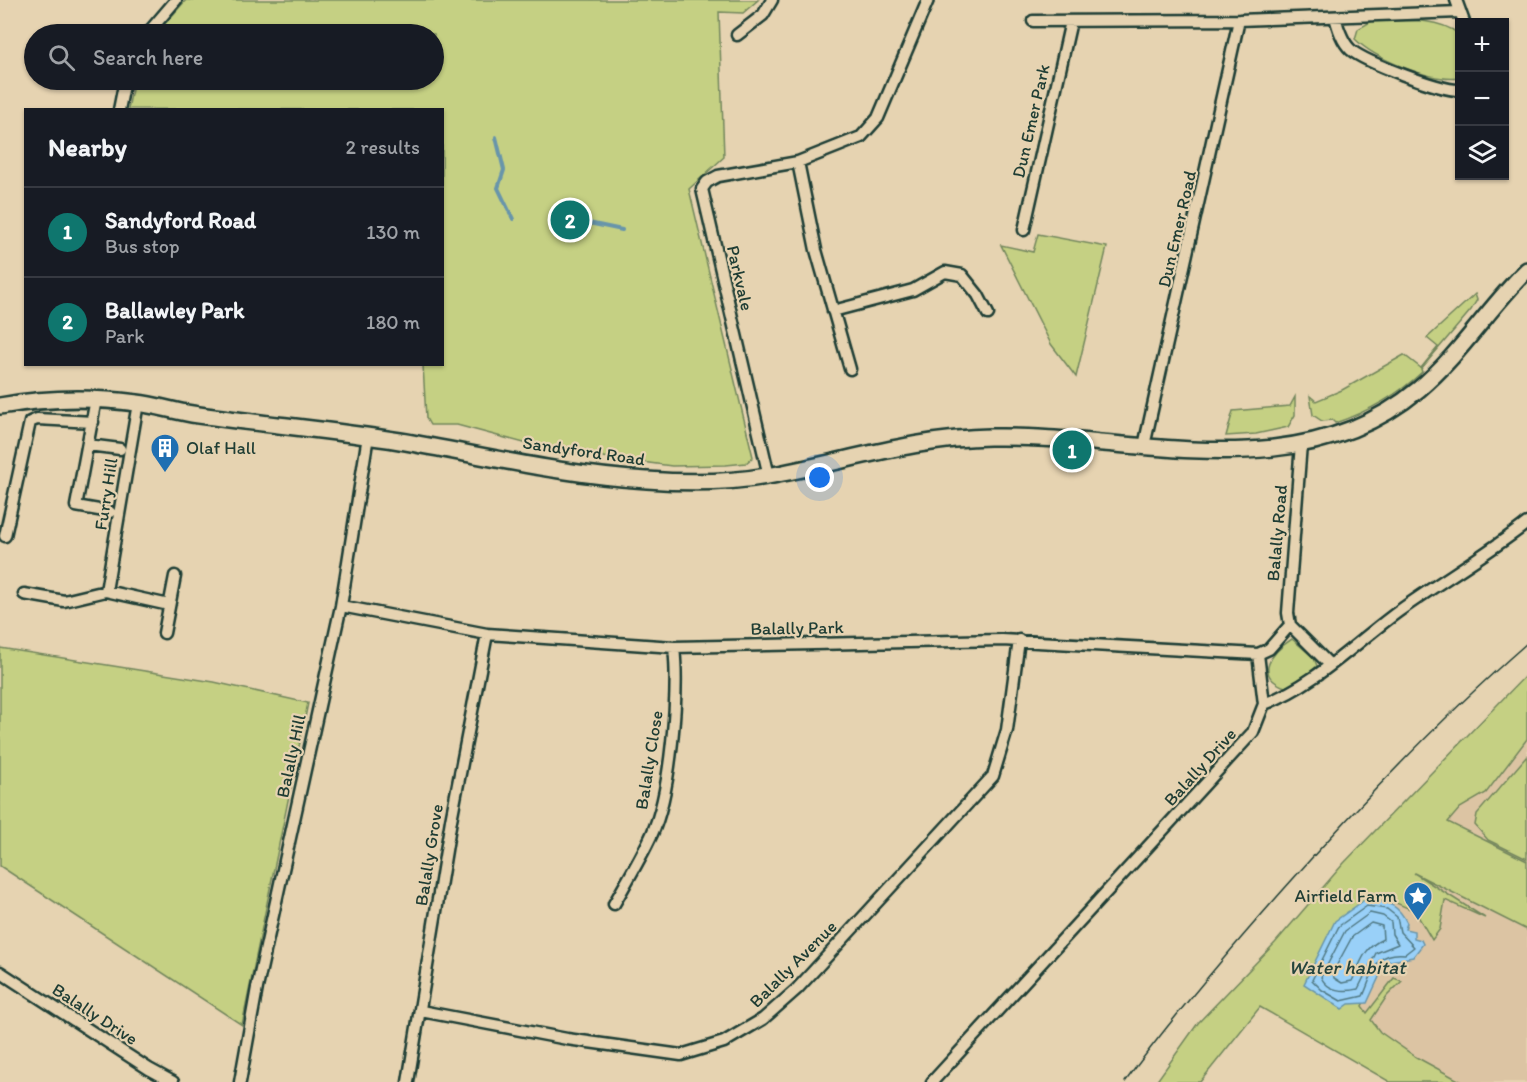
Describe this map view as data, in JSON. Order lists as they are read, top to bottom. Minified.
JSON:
{"streets":{"main road":["Sandyford Road"],"street":["Dun Emer Park","Dun Emer Road","Parkvale","Furry Hill","Balally Road","Balally Park","Balally Hill","Balally Close","Balally Drive","Balally Grove","Balally Avenue"]},"crossings":[["Dun Emer Road","Sandyford Road"],["Parkvale","Sandyford Road"],["Sandyford Road","Furry Hill"],["Sandyford Road","Balally Road"],["Sandyford Road","Balally Hill"],["Balally Park","Balally Hill"],["Balally Park","Balally Close"],["Balally Park","Balally Grove"],["Balally Park","Balally Avenue"],["Balally Grove","Balally Avenue"]],"water":["Water habitat"],"places":{"building":["Olaf Hall"],"place":["Airfield Farm"]},"page":{"map_buttons":["+","−"],"search":"Search here","heading":["Nearby","2 results"],"list":[{"mark":"1","name":"Sandyford Road","note":"Bus stop","value":"130 m"},{"mark":"2","name":"Ballawley Park","note":"Park","value":"180 m"}],"pins":["2","1"]}}
